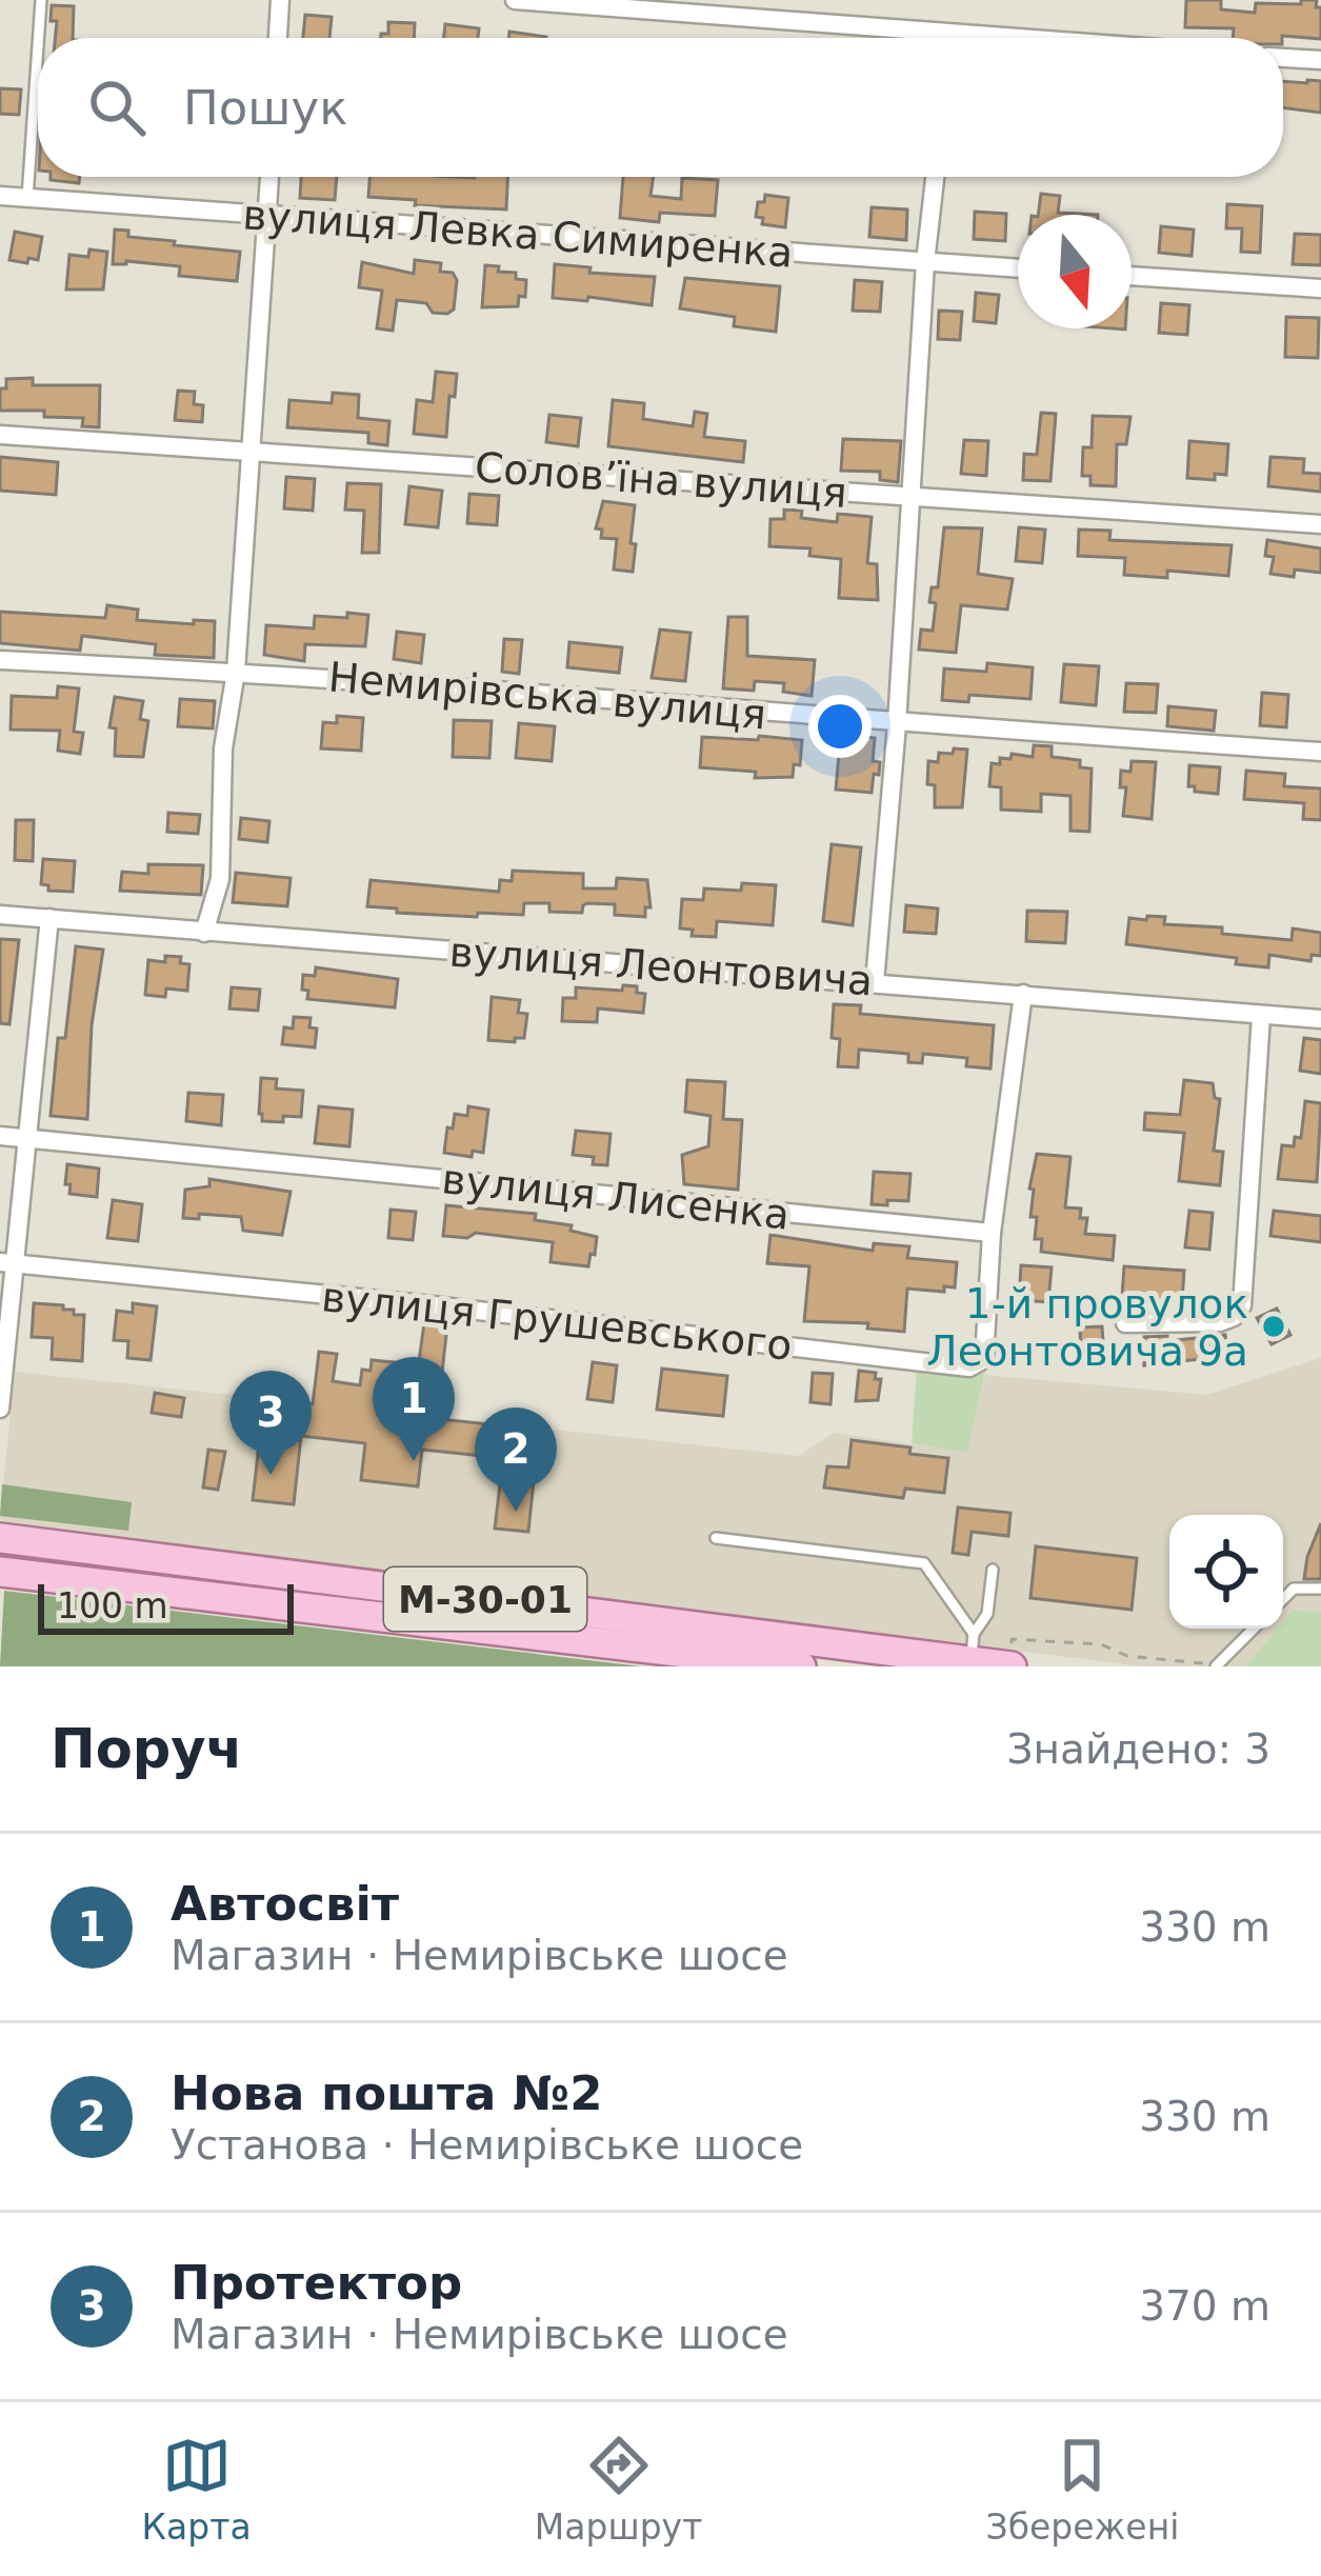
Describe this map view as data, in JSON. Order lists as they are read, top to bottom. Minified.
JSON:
{"streets":{"main road":["М-30-01"],"street":["вулиця Левка Симиренка","Соловʼїна вулиця","Немирівська вулиця","вулиця Леонтовича","вулиця Лисенка","вулиця Грушевського"]},"crossings":[["вулиця Лисенка","вулиця Грушевського"]],"places":["1-й провулок Леонтовича 9а"],"scale_bar":"100 m","north":"bottom","page":{"search":"Пошук","pins":["1","3","2"],"scale":"100 m","heading":["Поруч","Знайдено: 3"],"list":[{"mark":"1","name":"Автосвіт","note":"Магазин · Немирівське шосе","value":"330 m"},{"mark":"2","name":"Нова пошта №2","note":"Установа · Немирівське шосе","value":"330 m"},{"mark":"3","name":"Протектор","note":"Магазин · Немирівське шосе","value":"370 m"}],"nav":["Карта","Маршрут","Збережені"]}}
